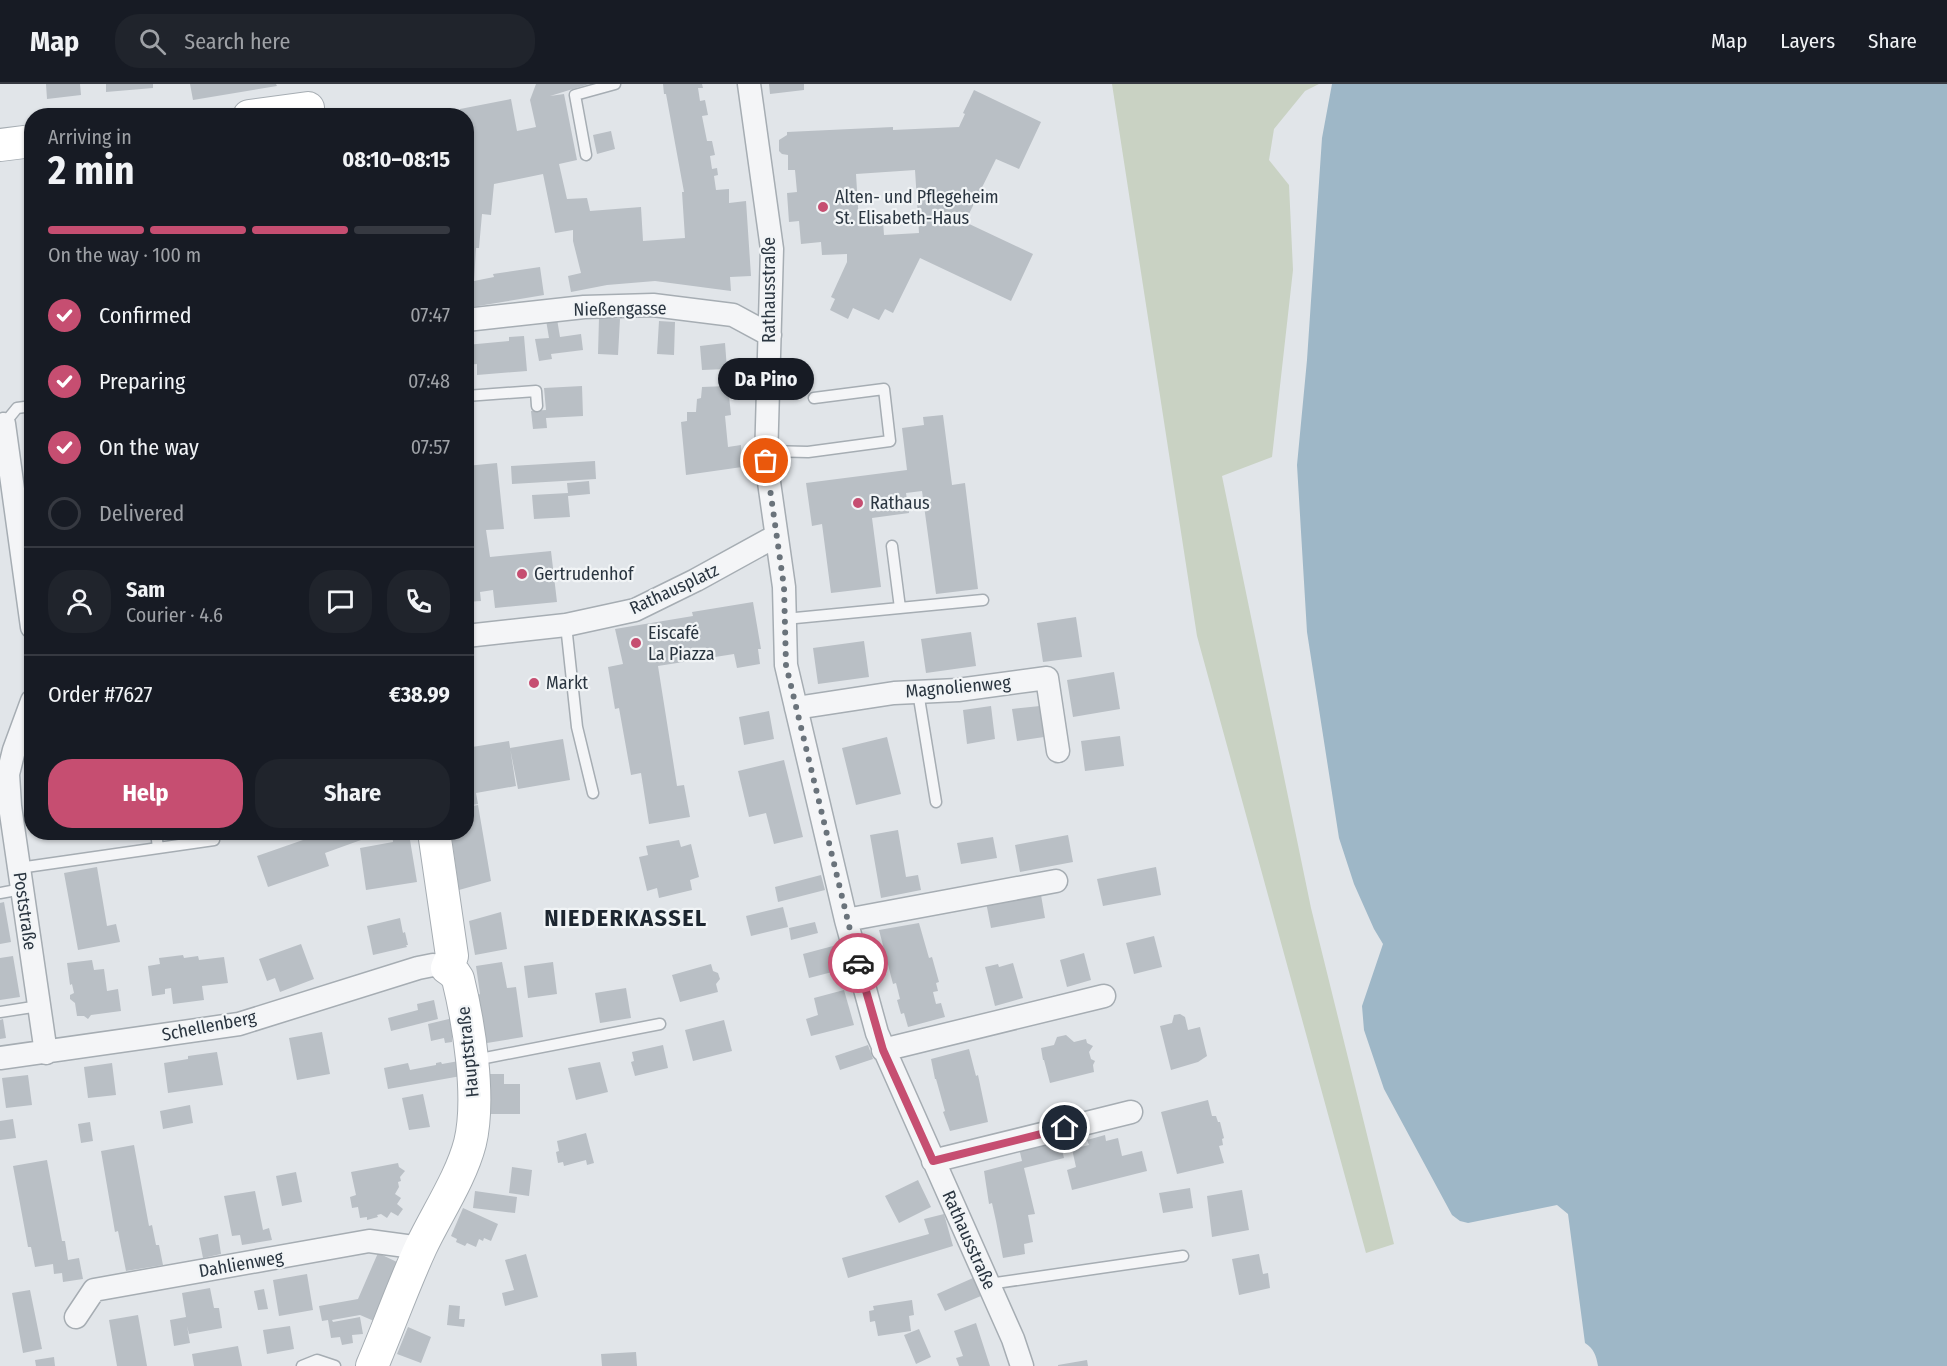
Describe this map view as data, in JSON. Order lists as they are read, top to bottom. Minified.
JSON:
{"streets":{"street":["Rathausstraße","Nießengasse","Rathausplatz","Magnolienweg","Poststraße","Schellenberg","Hauptstraße","Dahlienweg"]},"crossings":[["Rathausstraße","Nießengasse"],["Rathausstraße","Rathausplatz"],["Rathausstraße","Magnolienweg"],["Poststraße","Schellenberg"],["Schellenberg","Hauptstraße"],["Hauptstraße","Dahlienweg"]],"districts":["NIEDERKASSEL"],"places":["Alten- und Pflegeheim St. Elisabeth-Haus","Da Pino","Rathaus","Gertrudenhof","Eiscafé La Piazza","Markt"],"page":{"header":"Map","search":"Search here","nav":["Map","Layers","Share"],"heading":["2 min","Arriving in","08:10–08:15"],"panel":["Sam","Courier · 4.6","Order #7627","€38.99"],"bar":"On the way · 100 m","list":[["Confirmed","07:47"],["Preparing","07:48"],["On the way","07:57"],"Delivered"],"bubble":"Da Pino","buttons":["Help","Share"]}}
